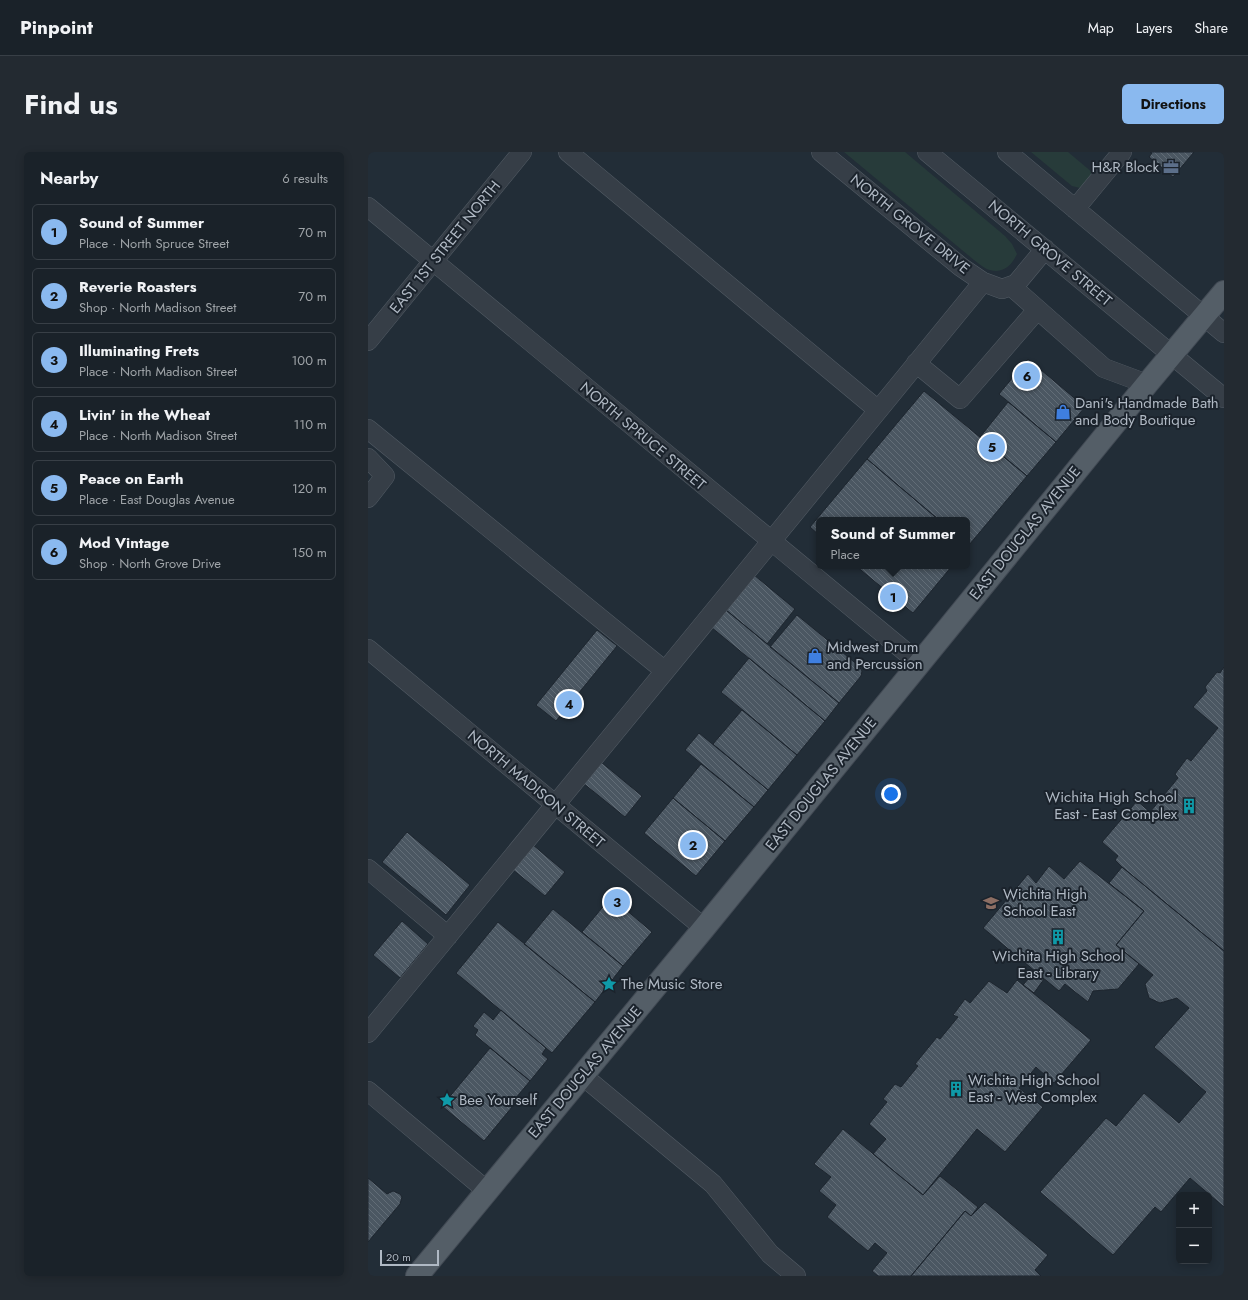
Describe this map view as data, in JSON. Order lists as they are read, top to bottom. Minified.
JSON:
{"streets":{"main road":["EAST DOUGLAS AVENUE"],"street":["NORTH GROVE DRIVE","EAST 1ST STREET NORTH","NORTH GROVE STREET","NORTH SPRUCE STREET","NORTH MADISON STREET"]},"crossings":[["EAST 1ST STREET NORTH","NORTH SPRUCE STREET"],["NORTH GROVE STREET","EAST DOUGLAS AVENUE"],["NORTH SPRUCE STREET","EAST DOUGLAS AVENUE"],["EAST DOUGLAS AVENUE","NORTH MADISON STREET"]],"places":{"office":["H&R Block"],"shop":["Dani's Handmade Bath and Body Boutique","Midwest Drum and Percussion"],"building":["Wichita High School East - East Complex","Wichita High School East - Library","Wichita High School East - West Complex"],"school or university":["Wichita High School East"],"place":["The Music Store","Bee Yourself"]},"scale_bar":"20 m","page":{"header":"Pinpoint","nav":["Map","Layers","Share"],"title":"Find us","buttons":"Directions","heading":["Nearby","6 results"],"list":[{"mark":"1","name":"Sound of Summer","note":"Place · North Spruce Street","value":"70 m"},{"mark":"2","name":"Reverie Roasters","note":"Shop · North Madison Street","value":"70 m"},{"mark":"3","name":"Illuminating Frets","note":"Place · North Madison Street","value":"100 m"},{"mark":"4","name":"Livin' in the Wheat","note":"Place · North Madison Street","value":"110 m"},{"mark":"5","name":"Peace on Earth","note":"Place · East Douglas Avenue","value":"120 m"},{"mark":"6","name":"Mod Vintage","note":"Shop · North Grove Drive","value":"150 m"}],"pins":["6","5","1","4","2","3"],"popup":["Sound of Summer","Place"],"map_buttons":["+","−"],"scale":"20 m"}}
